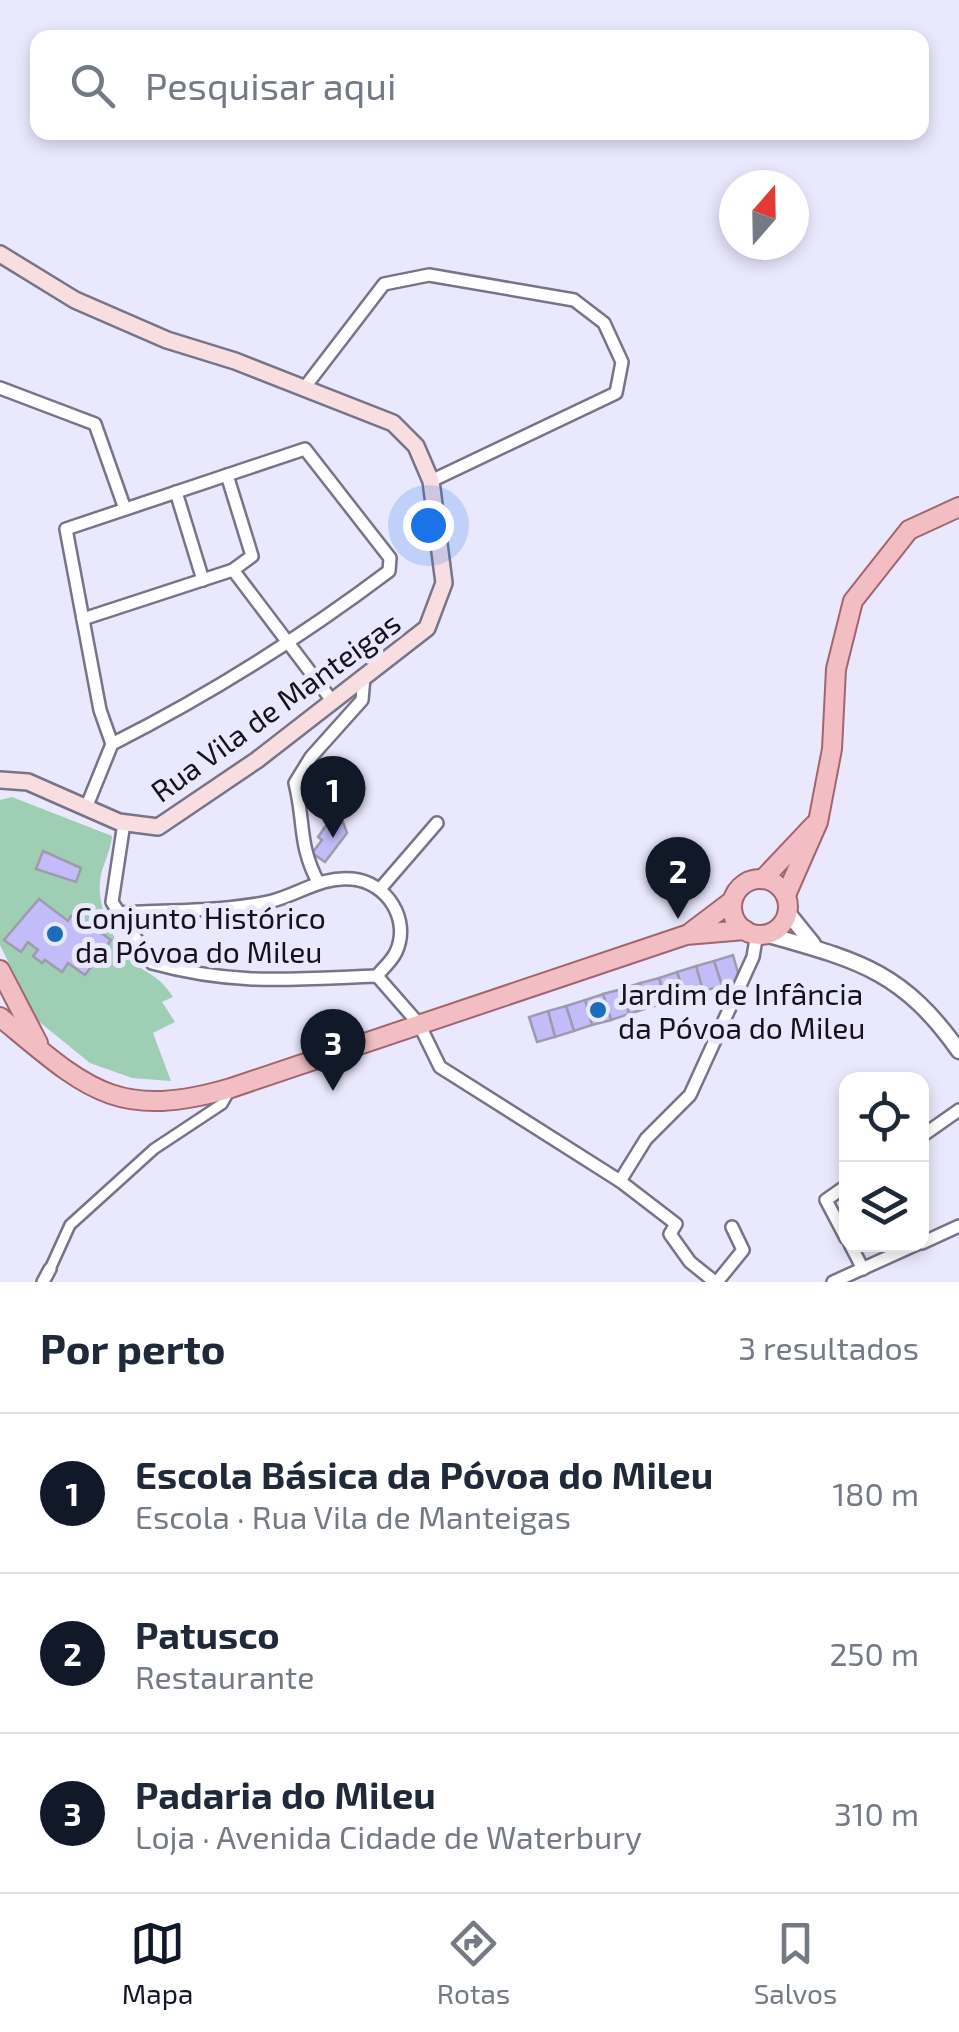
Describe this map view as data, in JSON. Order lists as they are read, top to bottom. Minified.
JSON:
{"streets":{"main road":["Rua Vila de Manteigas"]},"places":["Conjunto Histórico da Póvoa do Mileu","Jardim de Infância da Póvoa do Mileu"],"north":"top","page":{"search":"Pesquisar aqui","pins":["1","2","3"],"heading":["Por perto","3 resultados"],"list":[{"mark":"1","name":"Escola Básica da Póvoa do Mileu","note":"Escola · Rua Vila de Manteigas","value":"180 m"},{"mark":"2","name":"Patusco","note":"Restaurante","value":"250 m"},{"mark":"3","name":"Padaria do Mileu","note":"Loja · Avenida Cidade de Waterbury","value":"310 m"}],"nav":["Mapa","Rotas","Salvos"]}}
